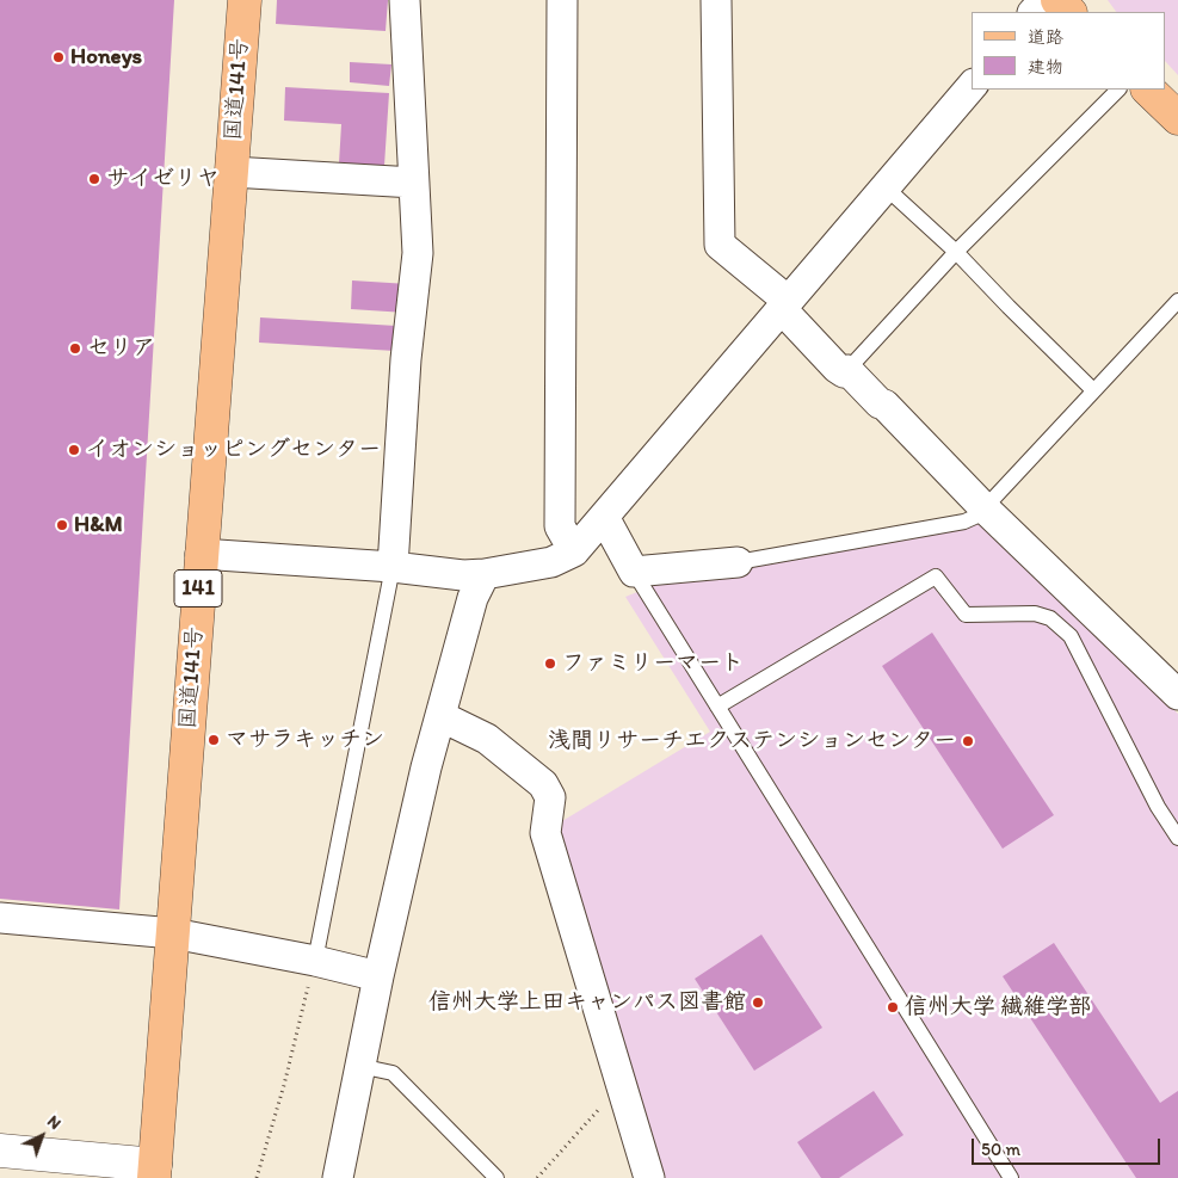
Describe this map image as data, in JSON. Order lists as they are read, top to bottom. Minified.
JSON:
{"streets":{"main road":["国道141号","141"]},"places":["Honeys","サイゼリヤ","セリア","イオンショッピングセンター","H&M","ファミリーマート","マサラキッチン","浅間リサーチエクステンションセンター","信州大学上田キャンパス図書館","信州大学 繊維学部"],"legend":["道路","建物"],"scale_bar":"50 m","north":"top right"}
